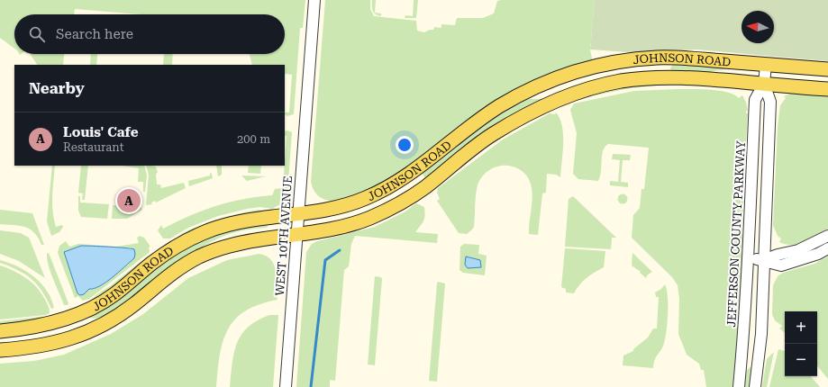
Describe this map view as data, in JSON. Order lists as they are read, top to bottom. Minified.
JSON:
{"streets":{"main road":["JOHNSON ROAD"],"street":["JEFFERSON COUNTY PARKWAY","WEST 10TH AVENUE"]},"crossings":[["JOHNSON ROAD","JEFFERSON COUNTY PARKWAY"],["JOHNSON ROAD","WEST 10TH AVENUE"]],"north":"left","page":{"search":"Search here","heading":"Nearby","list":[{"mark":"A","name":"Louis' Cafe","note":"Restaurant","value":"200 m"}],"pins":"A","map_buttons":["+","−"]}}
